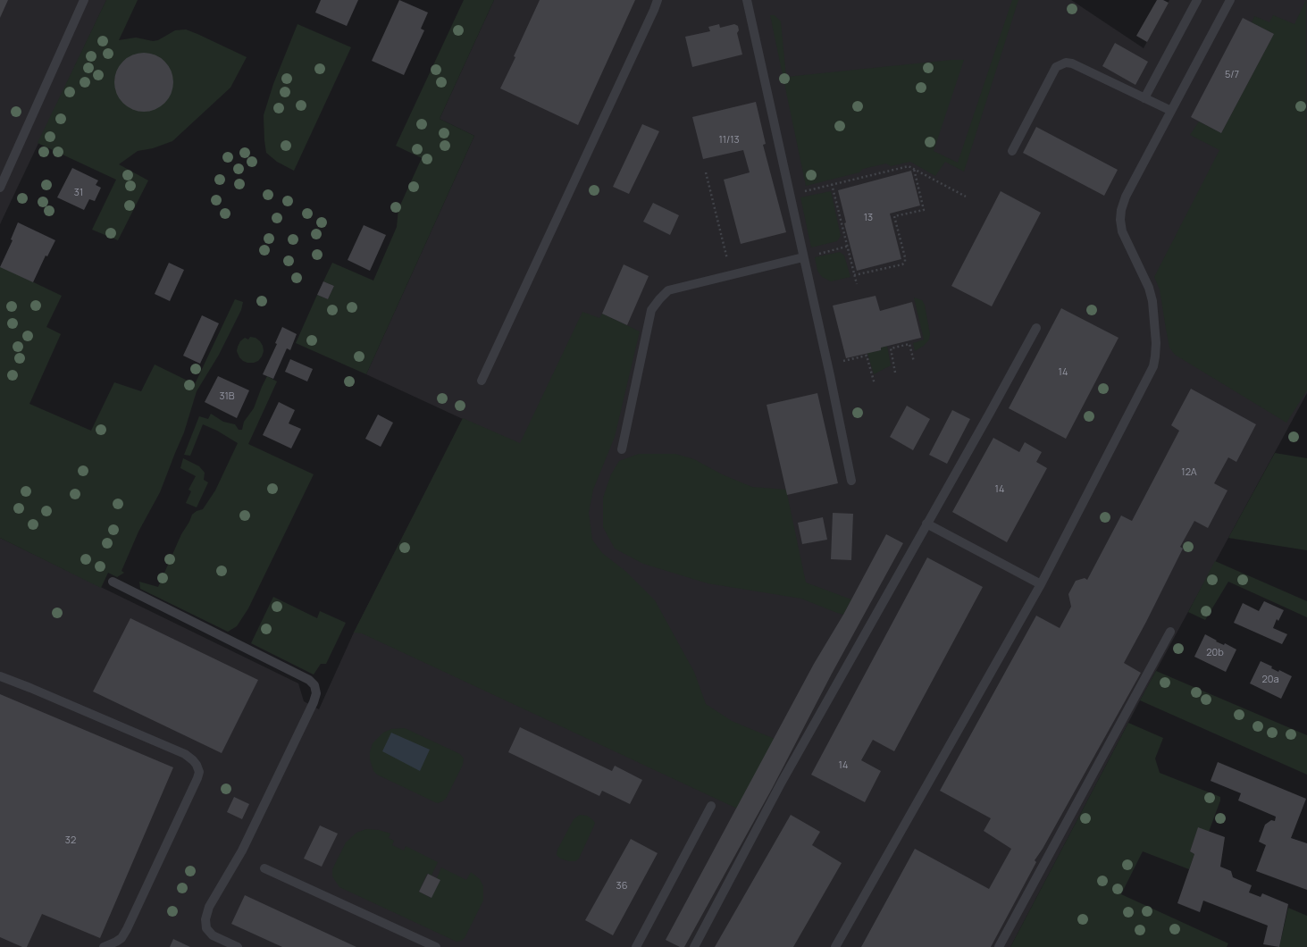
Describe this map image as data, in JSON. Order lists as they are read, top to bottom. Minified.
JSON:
{"house_numbers":["5/7","11/13","31","13","14","31B","12A","14","20b","20a","14","32","36"]}
